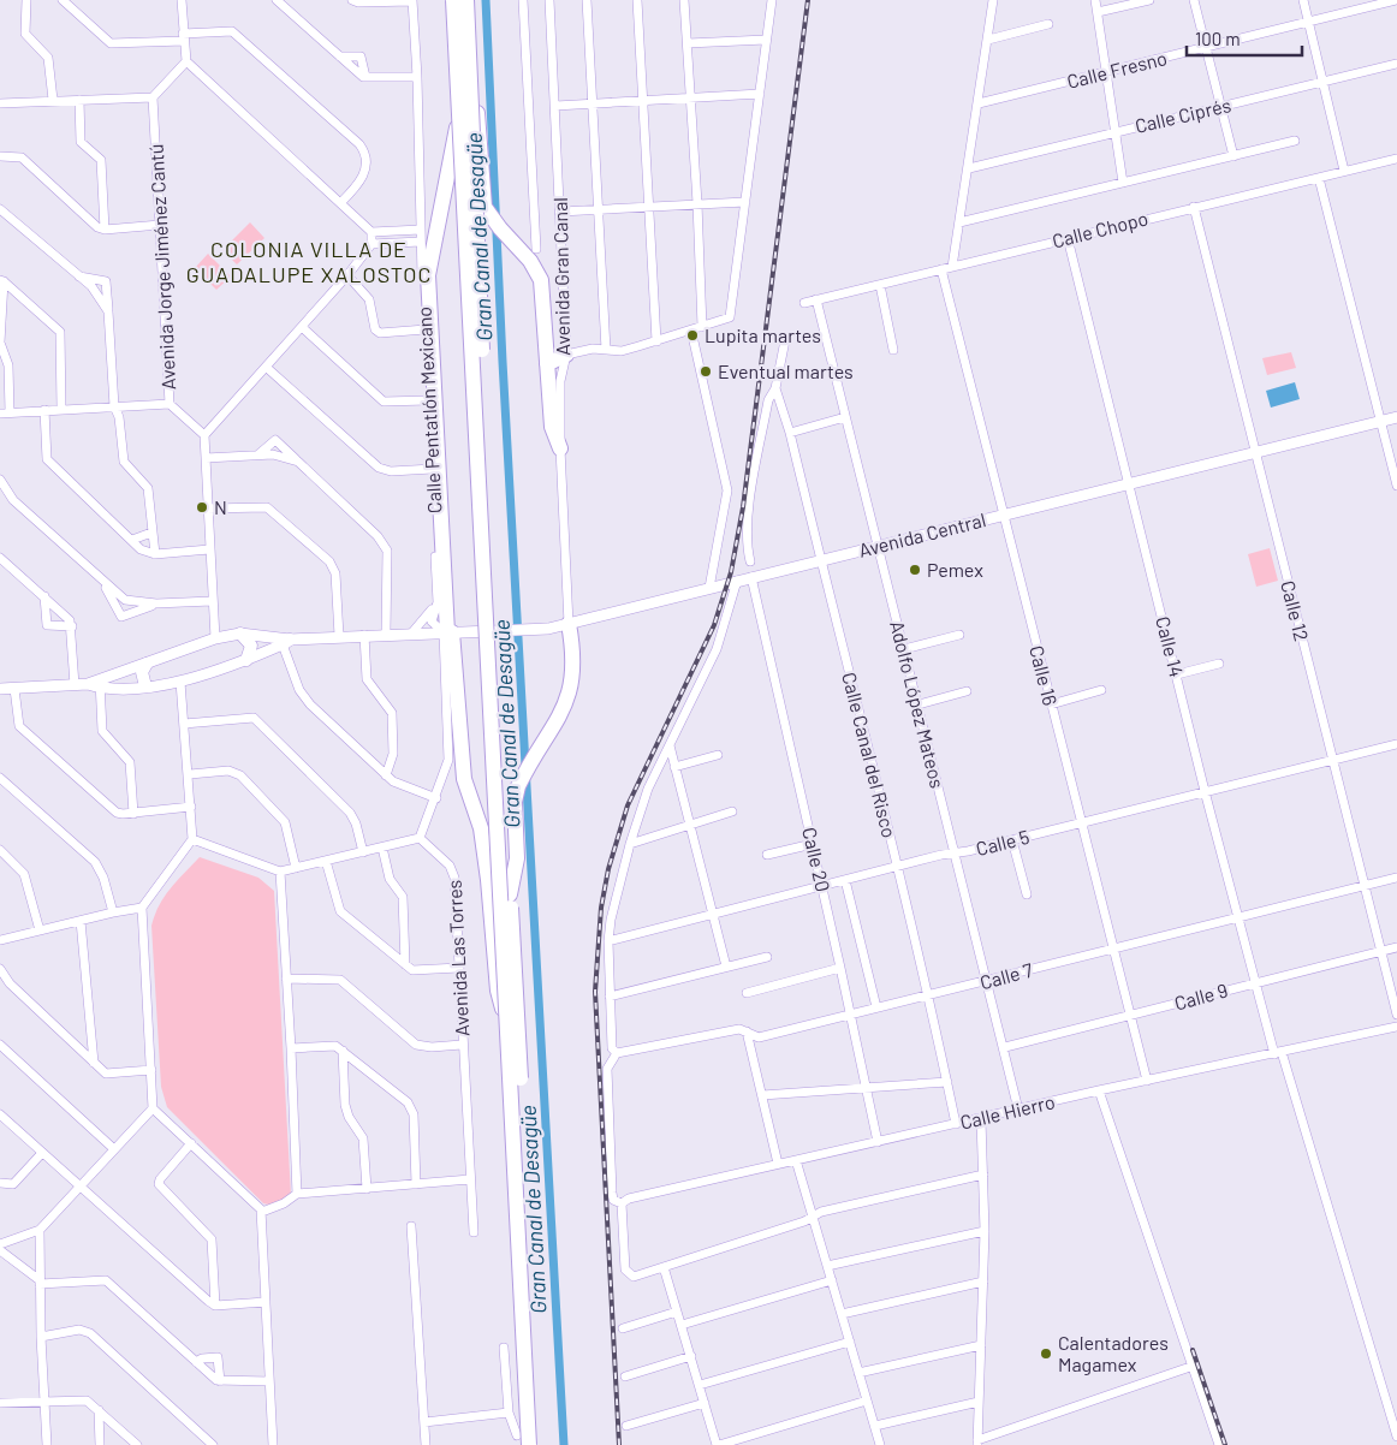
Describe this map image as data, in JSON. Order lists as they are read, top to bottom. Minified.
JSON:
{"streets":{"street":["Calle Fresno","Calle Ciprés","Calle Chopo","Avenida Jorge Jiménez Cantú","Avenida Gran Canal","Calle Pentatlón Mexicano","Avenida Central","Calle 12","Calle 14","Calle 16","Adolfo López Mateos","Calle Canal del Risco","Calle 5","Calle 20","Avenida Las Torres","Calle 7","Calle 9","Calle Hierro"]},"crossings":[["Calle Chopo","Calle 12"],["Calle Chopo","Calle 14"],["Calle Chopo","Calle 16"],["Calle Chopo","Adolfo López Mateos"],["Avenida Gran Canal","Avenida Central"],["Calle Pentatlón Mexicano","Avenida Central"],["Avenida Central","Calle 12"],["Avenida Central","Calle 14"],["Avenida Central","Calle 16"],["Avenida Central","Adolfo López Mateos"],["Avenida Central","Calle Canal del Risco"],["Avenida Central","Calle 20"],["Calle 12","Calle 5"],["Calle 12","Calle 7"],["Calle 12","Calle 9"],["Calle 14","Calle 5"],["Calle 14","Calle 7"],["Calle 14","Calle 9"],["Calle 14","Calle Hierro"],["Calle 16","Calle 5"],["Calle 16","Calle 7"],["Calle 16","Calle 9"],["Calle 16","Calle Hierro"],["Adolfo López Mateos","Calle 5"],["Adolfo López Mateos","Calle 7"],["Adolfo López Mateos","Calle 9"],["Adolfo López Mateos","Calle Hierro"],["Calle Canal del Risco","Calle 5"],["Calle Canal del Risco","Calle 7"],["Calle Canal del Risco","Calle Hierro"],["Calle 5","Calle 20"],["Calle 20","Calle 7"],["Calle 20","Calle Hierro"]],"districts":["COLONIA VILLA DE GUADALUPE XALOSTOC"],"water":["Gran Canal de Desagüe"],"places":["Lupita martes","Eventual martes","N","Pemex","Calentadores Magamex"],"scale_bar":"100 m"}
